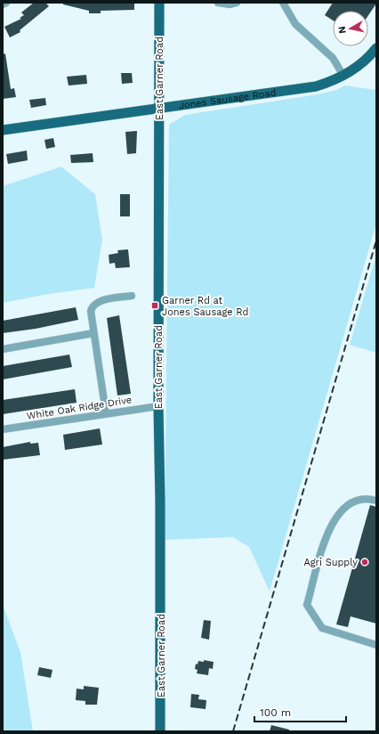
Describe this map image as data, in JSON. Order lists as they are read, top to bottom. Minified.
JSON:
{"streets":{"main road":["East Garner Road","Jones Sausage Road"],"street":["White Oak Ridge Drive"]},"crossings":[["East Garner Road","Jones Sausage Road"],["East Garner Road","White Oak Ridge Drive"]],"places":{"transit":["Garner Rd at Jones Sausage Rd"],"other":["Agri Supply"]},"scale_bar":"100 m","north":"left"}
